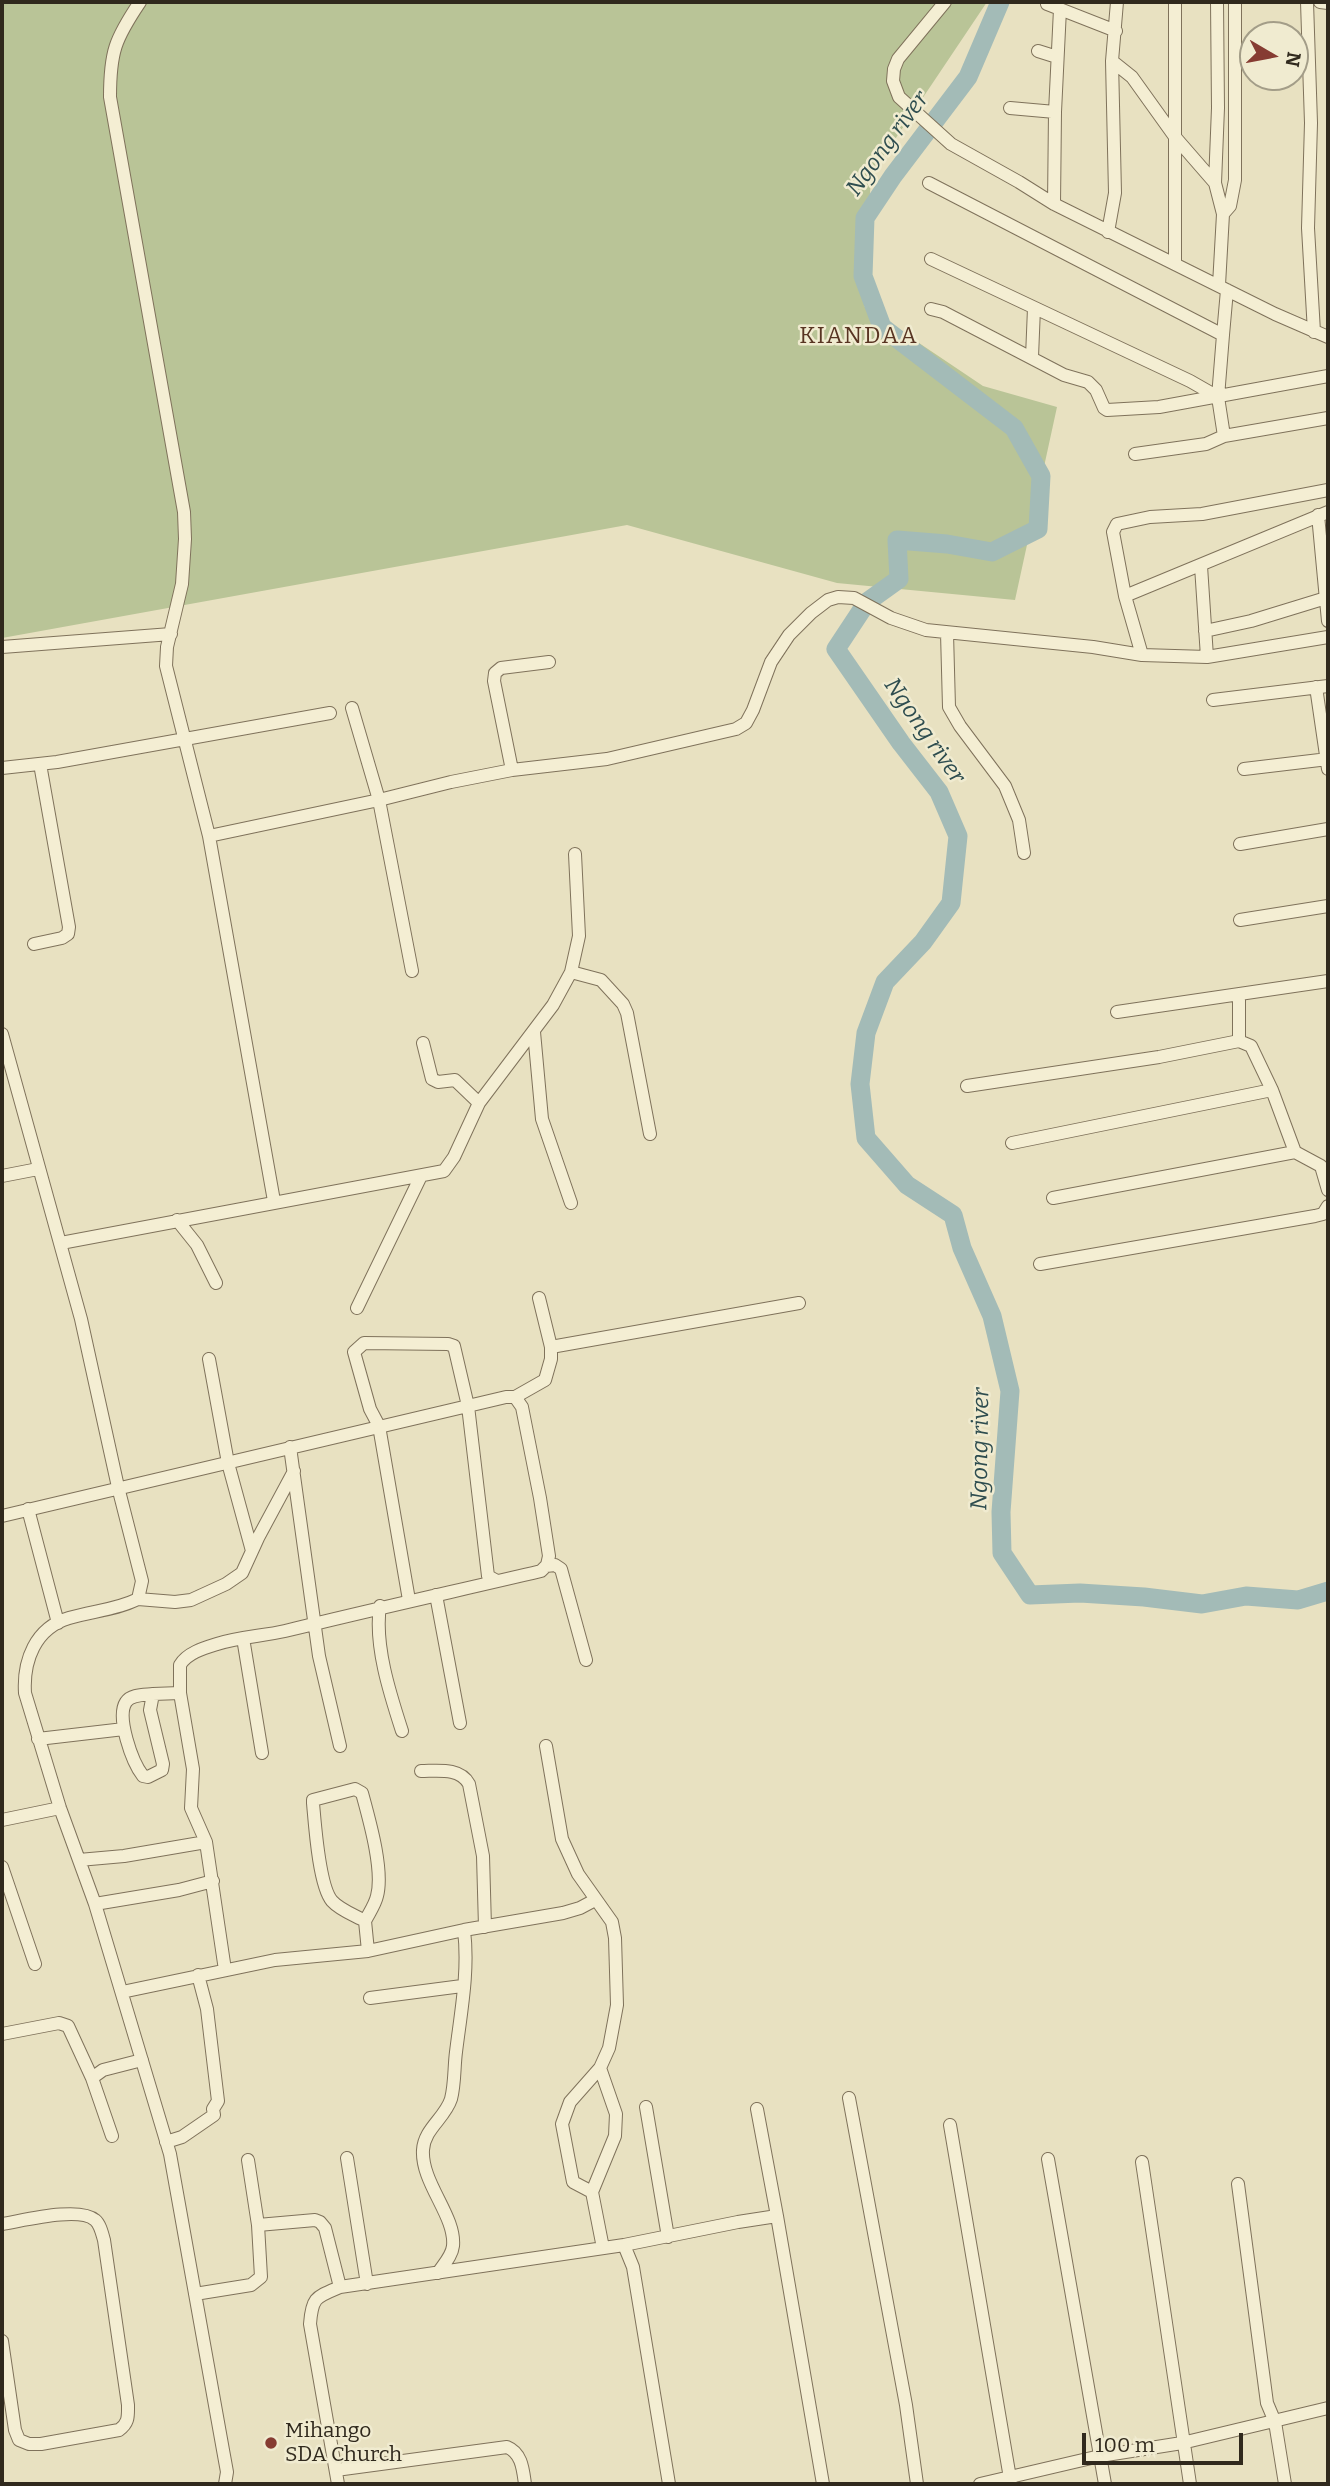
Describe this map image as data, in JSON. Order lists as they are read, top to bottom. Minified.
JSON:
{"districts":["KIANDAA"],"water":["Ngong river"],"places":["Mihango SDA Church"],"scale_bar":"100 m","north":"right"}
